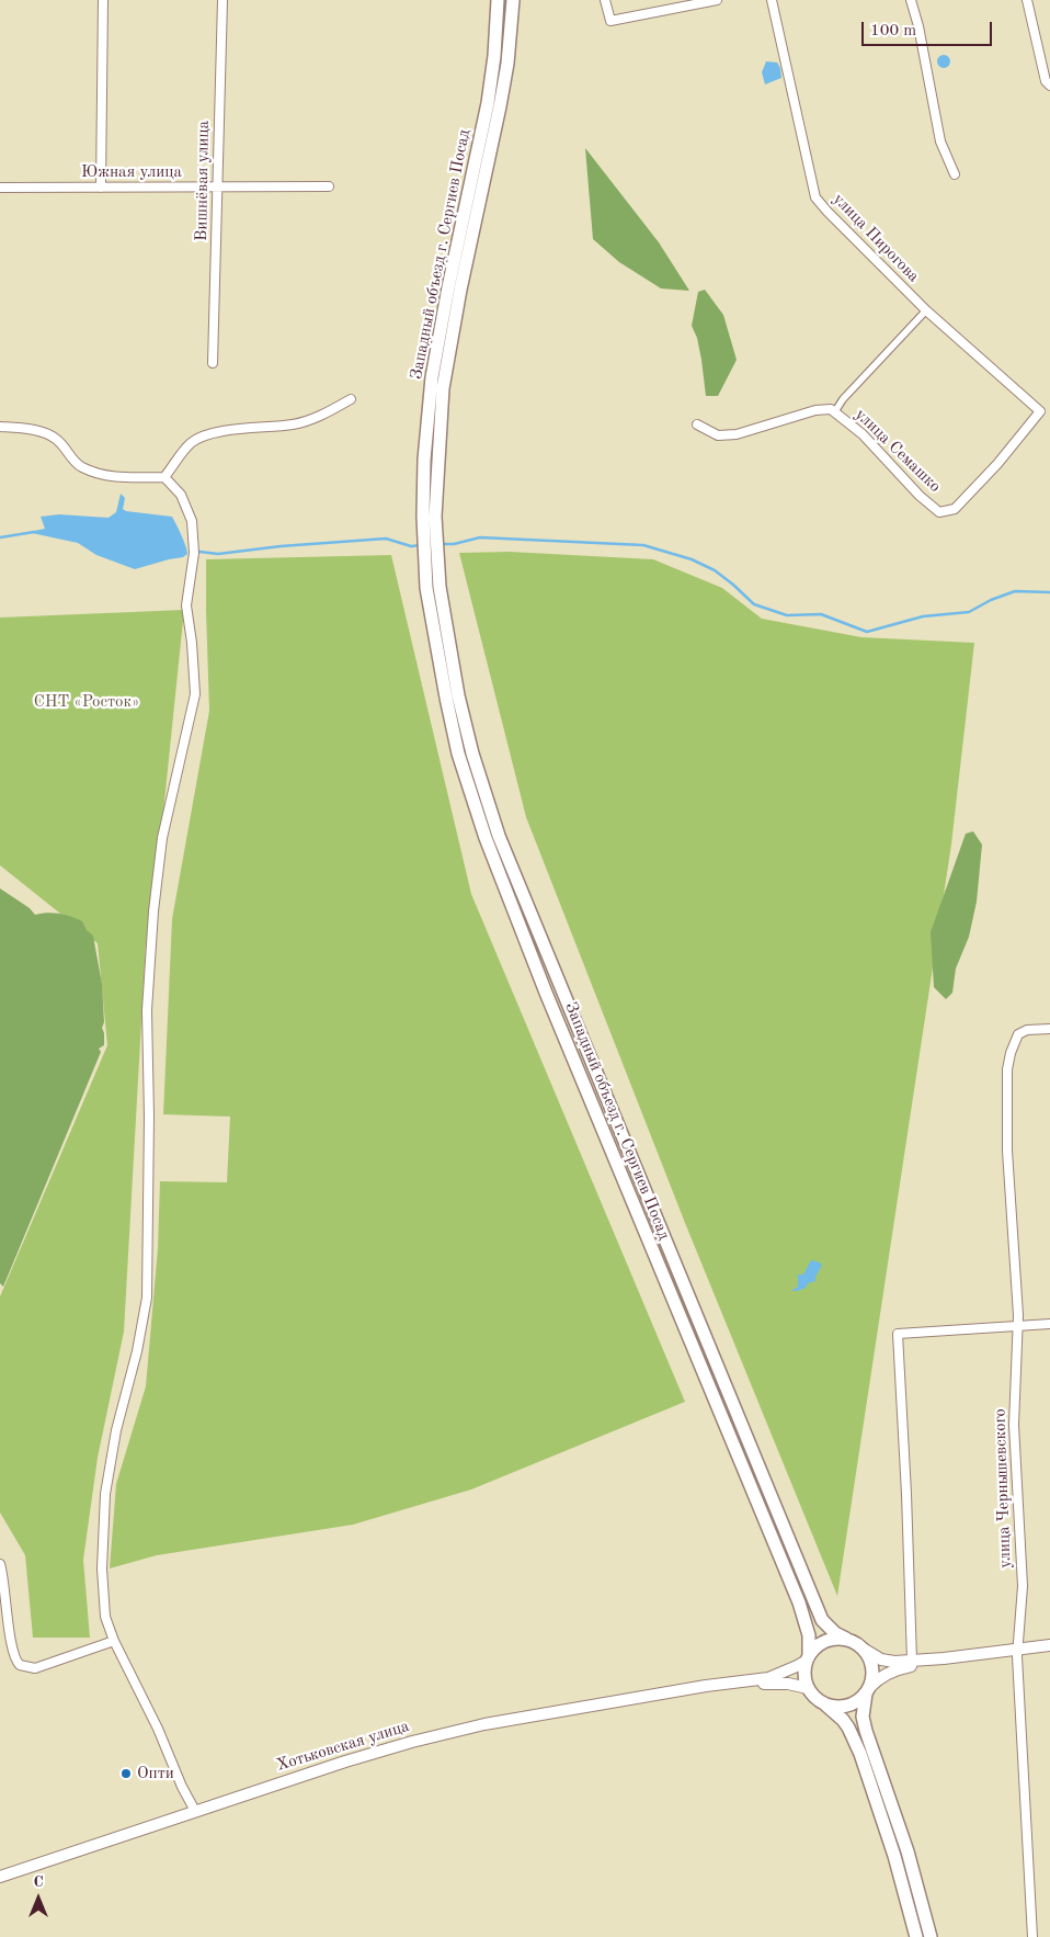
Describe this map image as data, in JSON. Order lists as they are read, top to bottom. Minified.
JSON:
{"streets":{"main road":["Западный объезд г. Сергиев Посад","Хотьковская улица"],"street":["Южная улица","Вишнёвая улица","улица Пирогова","улица Семашко","улица Чернышевского"]},"crossings":[["Южная улица","Вишнёвая улица"],["улица Пирогова","улица Семашко"]],"parks":["СНТ «Росток»"],"places":["Опти"],"scale_bar":"100 m","north":"top"}
